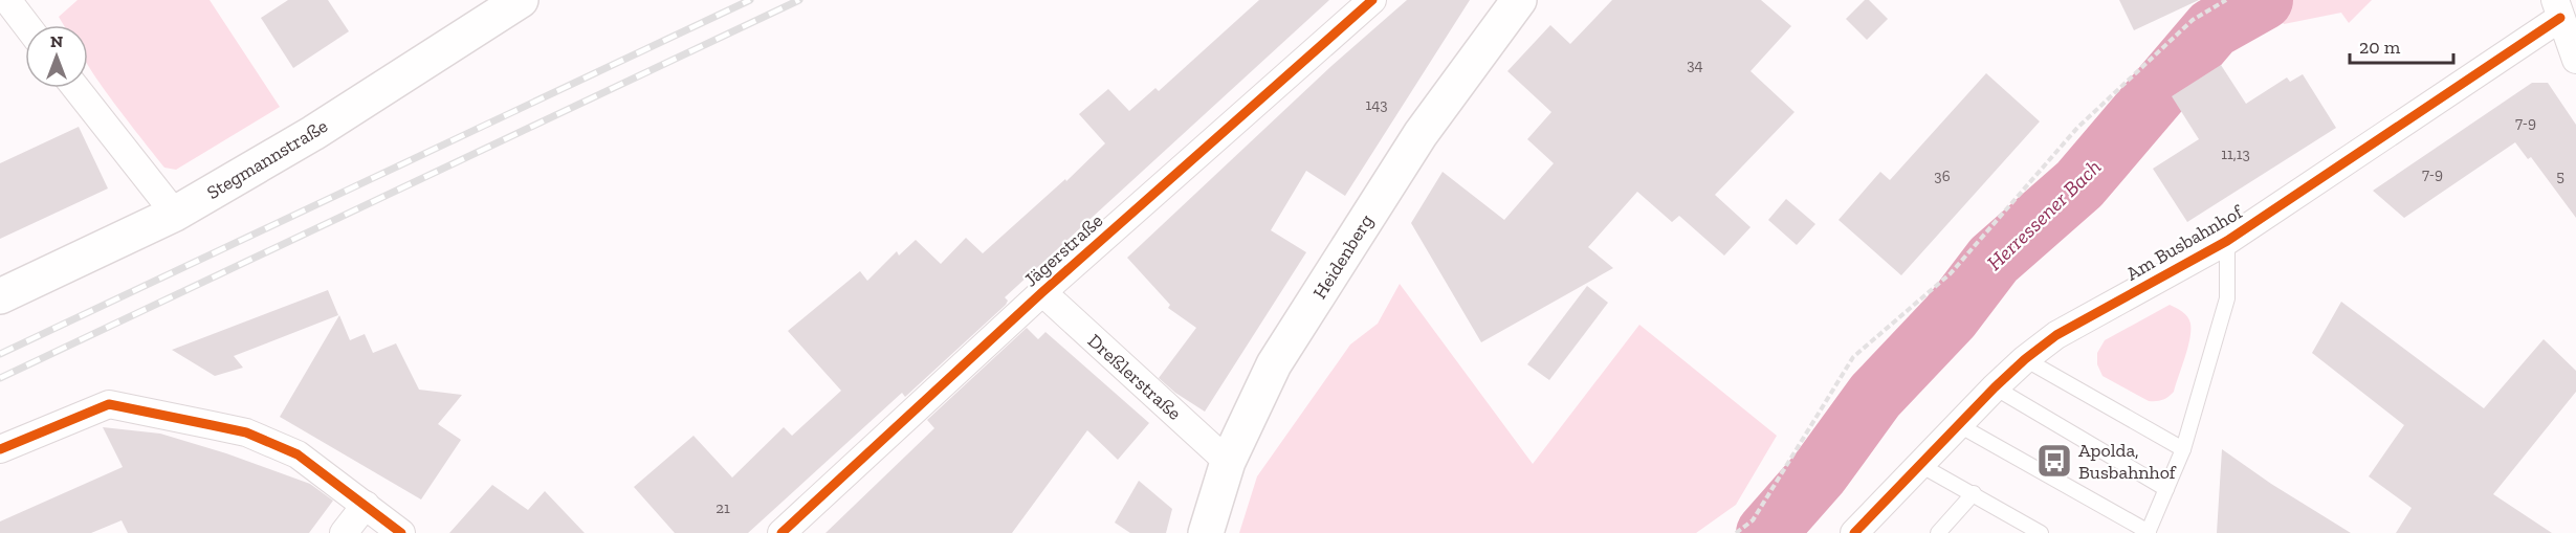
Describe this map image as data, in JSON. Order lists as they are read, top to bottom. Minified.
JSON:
{"streets":{"main road":["Stegmannstraße","Heidenberg"],"street":["Am Busbahnhof","Jägerstraße","Dreßlerstraße"]},"crossings":[["Jägerstraße","Dreßlerstraße"],["Heidenberg","Dreßlerstraße"]],"water":["Herressener Bach"],"places":{"bus stop":["Apolda, Busbahnhof"]},"house_numbers":["34","143","7-9","11,13","7-9","36","5","21"],"scale_bar":"20 m","north":"top"}
